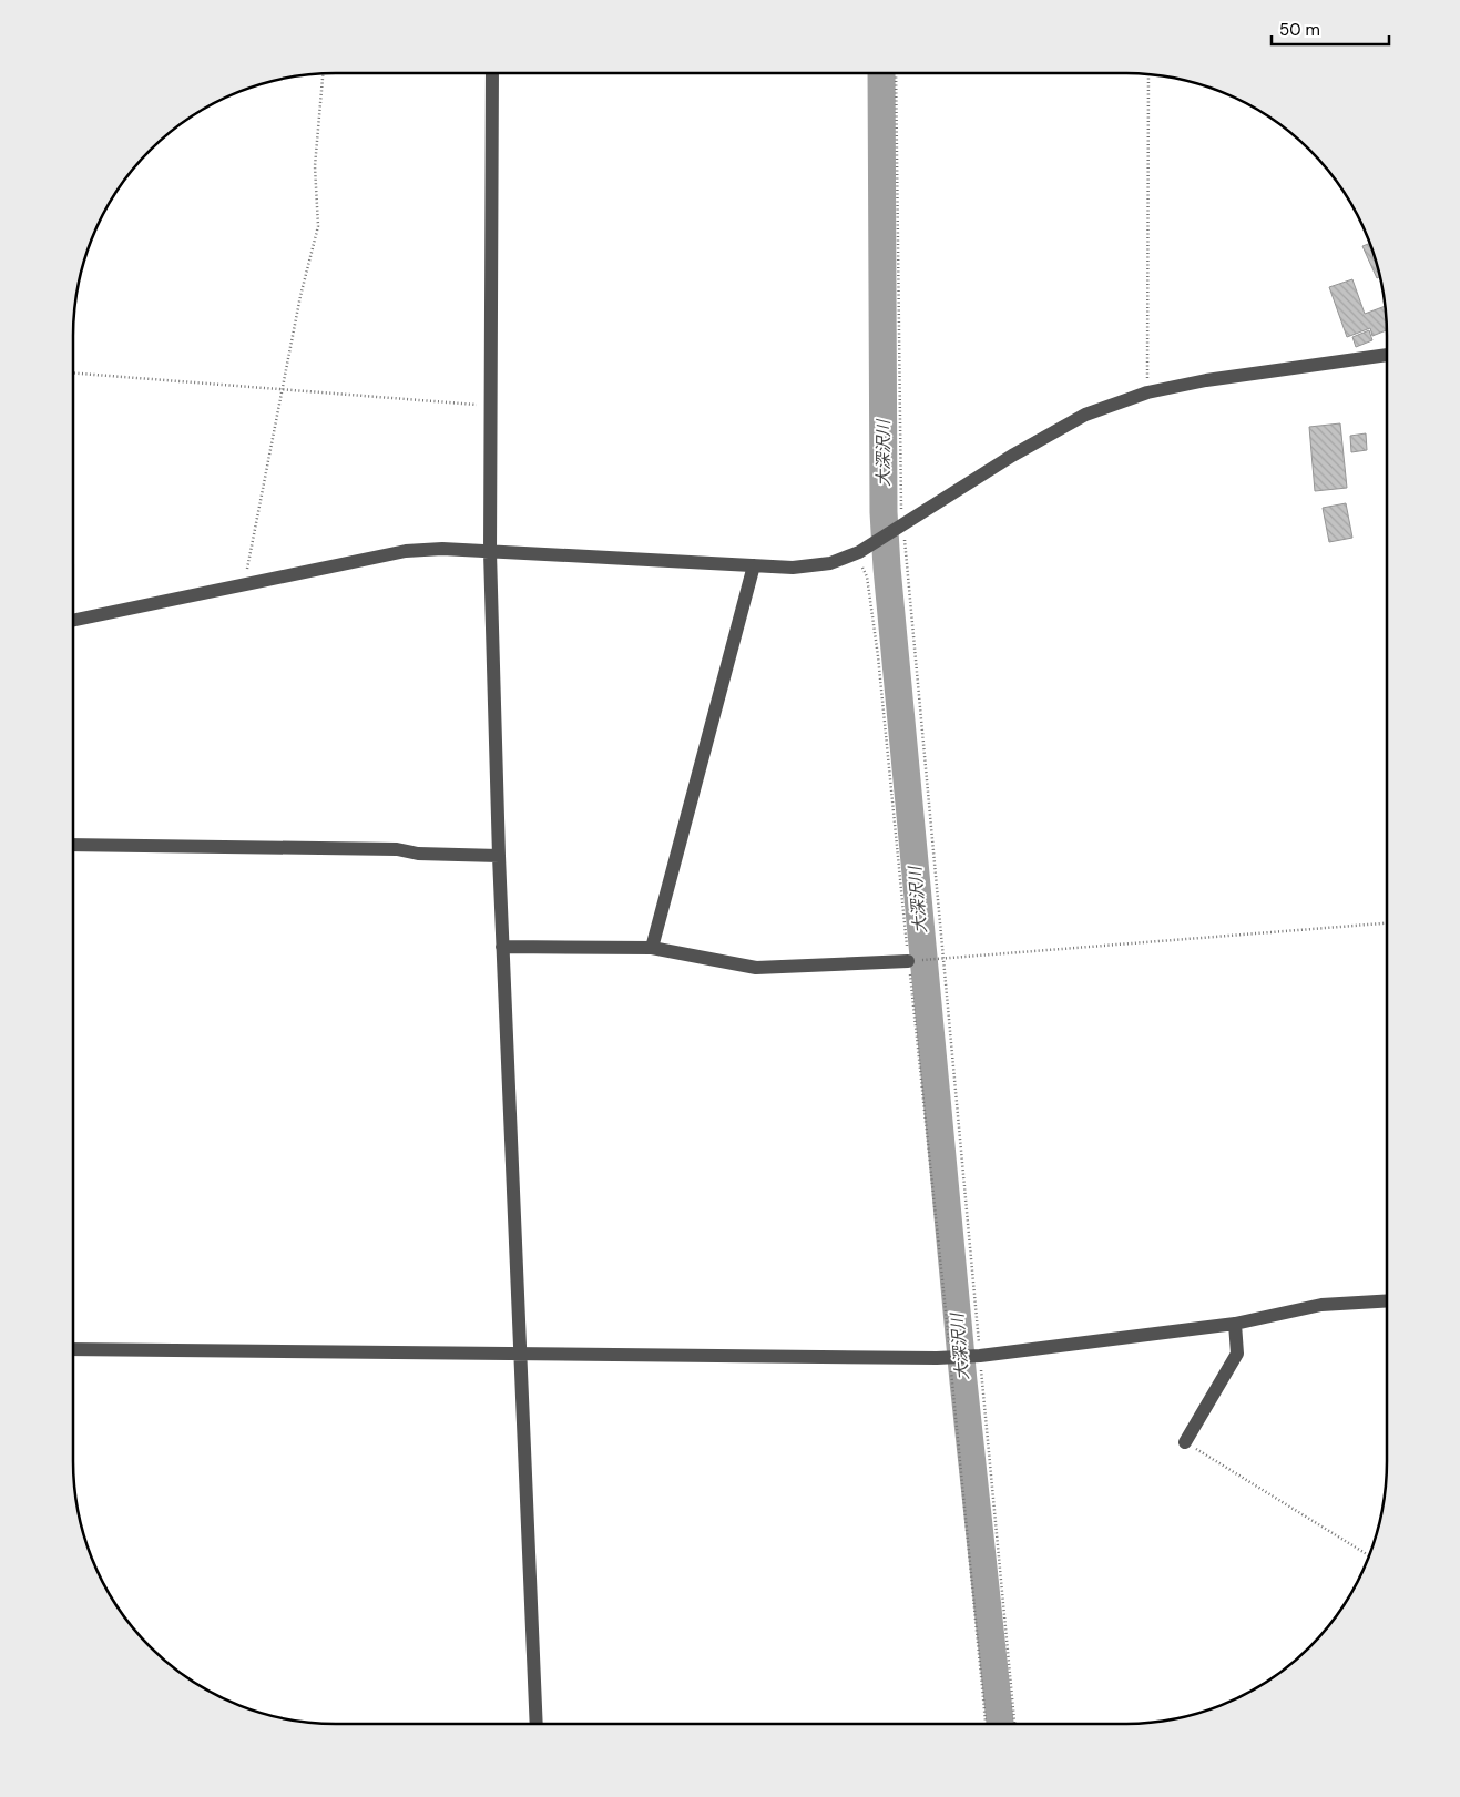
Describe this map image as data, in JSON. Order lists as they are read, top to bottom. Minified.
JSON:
{"water":["大深沢川"],"scale_bar":"50 m"}
